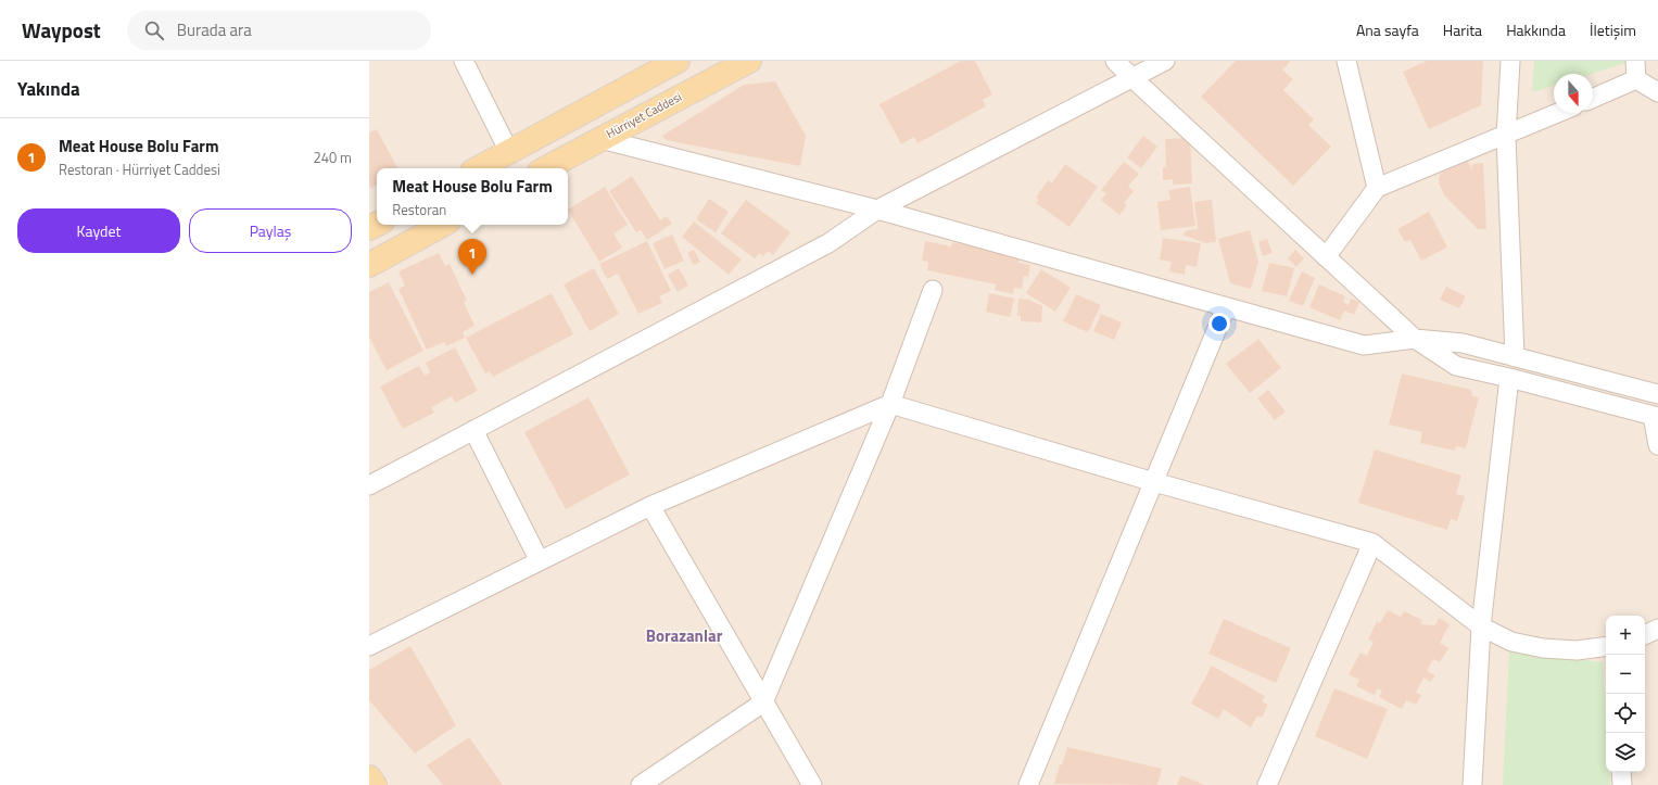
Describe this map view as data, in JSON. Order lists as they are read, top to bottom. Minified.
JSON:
{"streets":{"main road":["Hürriyet Caddesi"]},"districts":["Borazanlar"],"north":"bottom","page":{"header":"Waypost","search":"Burada ara","nav":["Ana sayfa","Harita","Hakkında","İletişim"],"heading":"Yakında","list":[{"mark":"1","name":"Meat House Bolu Farm","note":"Restoran · Hürriyet Caddesi","value":"240 m"}],"popup":["Meat House Bolu Farm","Restoran"],"buttons":["Kaydet","Paylaş"],"pins":"1","map_buttons":["+","−"]}}
